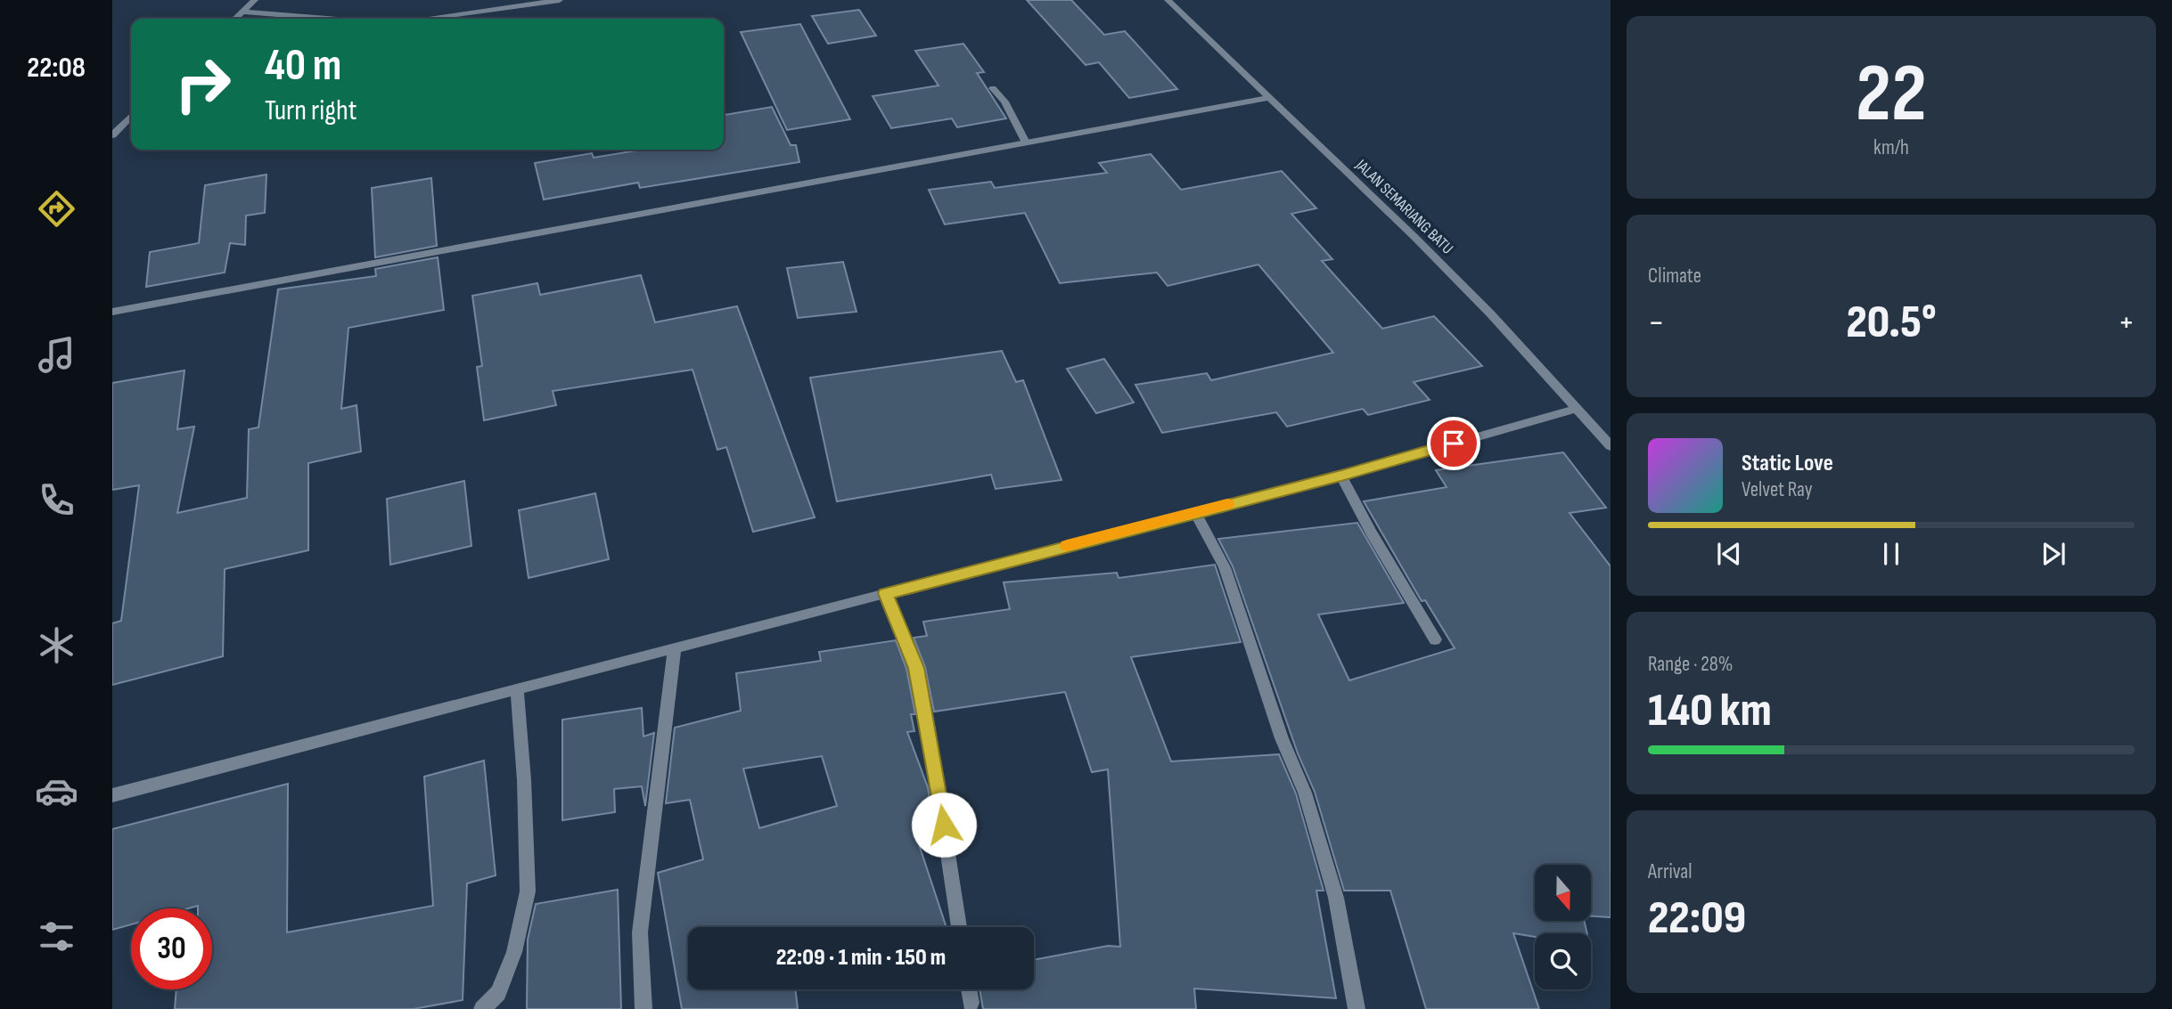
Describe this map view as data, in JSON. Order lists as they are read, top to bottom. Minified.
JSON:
{"streets":{"street":["JALAN SEMARIANG BATU"]},"north":"bottom","page":{"tabs":"22:08","tile":[["22","km/h"],"Climate",["Range · 28%","140 km"],["Arrival","22:09"]],"turn":["40 m","Turn right"],"heat":["−","20.5°","+"],"song":["Static Love","Velvet Ray"],"limit":"30","trip":"22:09 · 1 min · 150 m"}}
